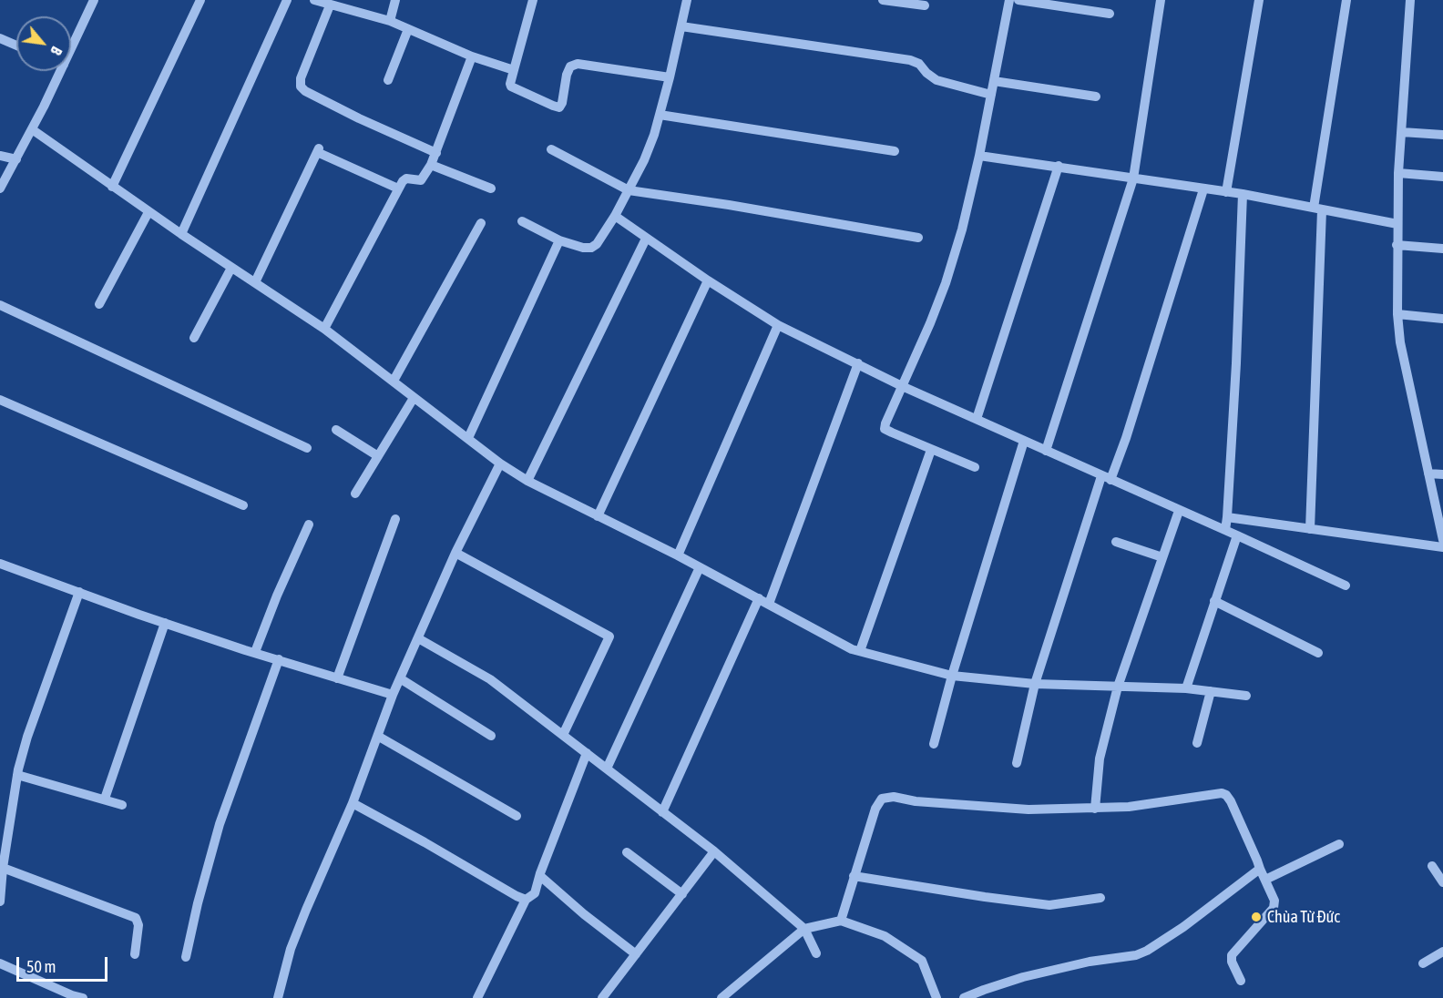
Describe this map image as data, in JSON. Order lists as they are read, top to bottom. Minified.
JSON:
{"places":["Chùa Từ Đức"],"scale_bar":"50 m","north":"bottom right"}
